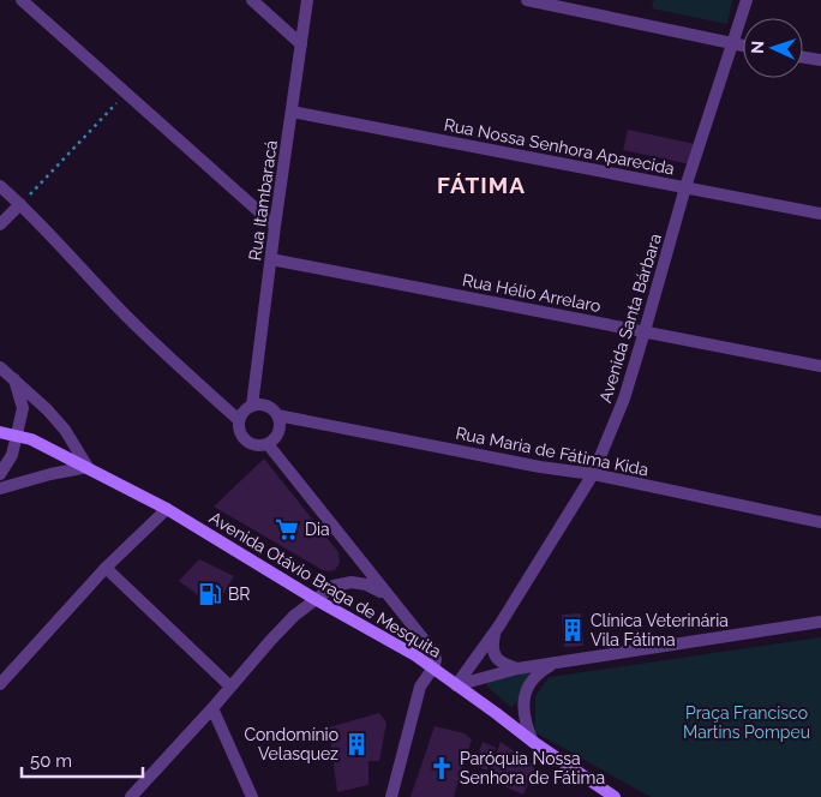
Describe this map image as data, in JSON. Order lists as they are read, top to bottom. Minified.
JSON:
{"streets":{"main road":["Avenida Otávio Braga de Mesquita"],"street":["Rua Nossa Senhora Aparecida","Rua Itambaracá","Rua Hélio Arrelaro","Avenida Santa Bárbara","Rua Maria de Fátima Kida"]},"crossings":[["Rua Nossa Senhora Aparecida","Rua Itambaracá"],["Rua Nossa Senhora Aparecida","Avenida Santa Bárbara"],["Rua Itambaracá","Rua Hélio Arrelaro"],["Rua Itambaracá","Rua Maria de Fátima Kida"],["Rua Hélio Arrelaro","Avenida Santa Bárbara"],["Avenida Santa Bárbara","Rua Maria de Fátima Kida"],["Avenida Santa Bárbara","Avenida Otávio Braga de Mesquita"]],"districts":["FÁTIMA"],"parks":["Praça Francisco Martins Pompeu"],"places":{"supermarket":["Dia"],"fuel station":["BR"],"building":["Clínica Veterinária Vila Fátima","Condomínio Velasquez"],"church":["Paróquia Nossa Senhora de Fátima"]},"scale_bar":"50 m","north":"left"}
